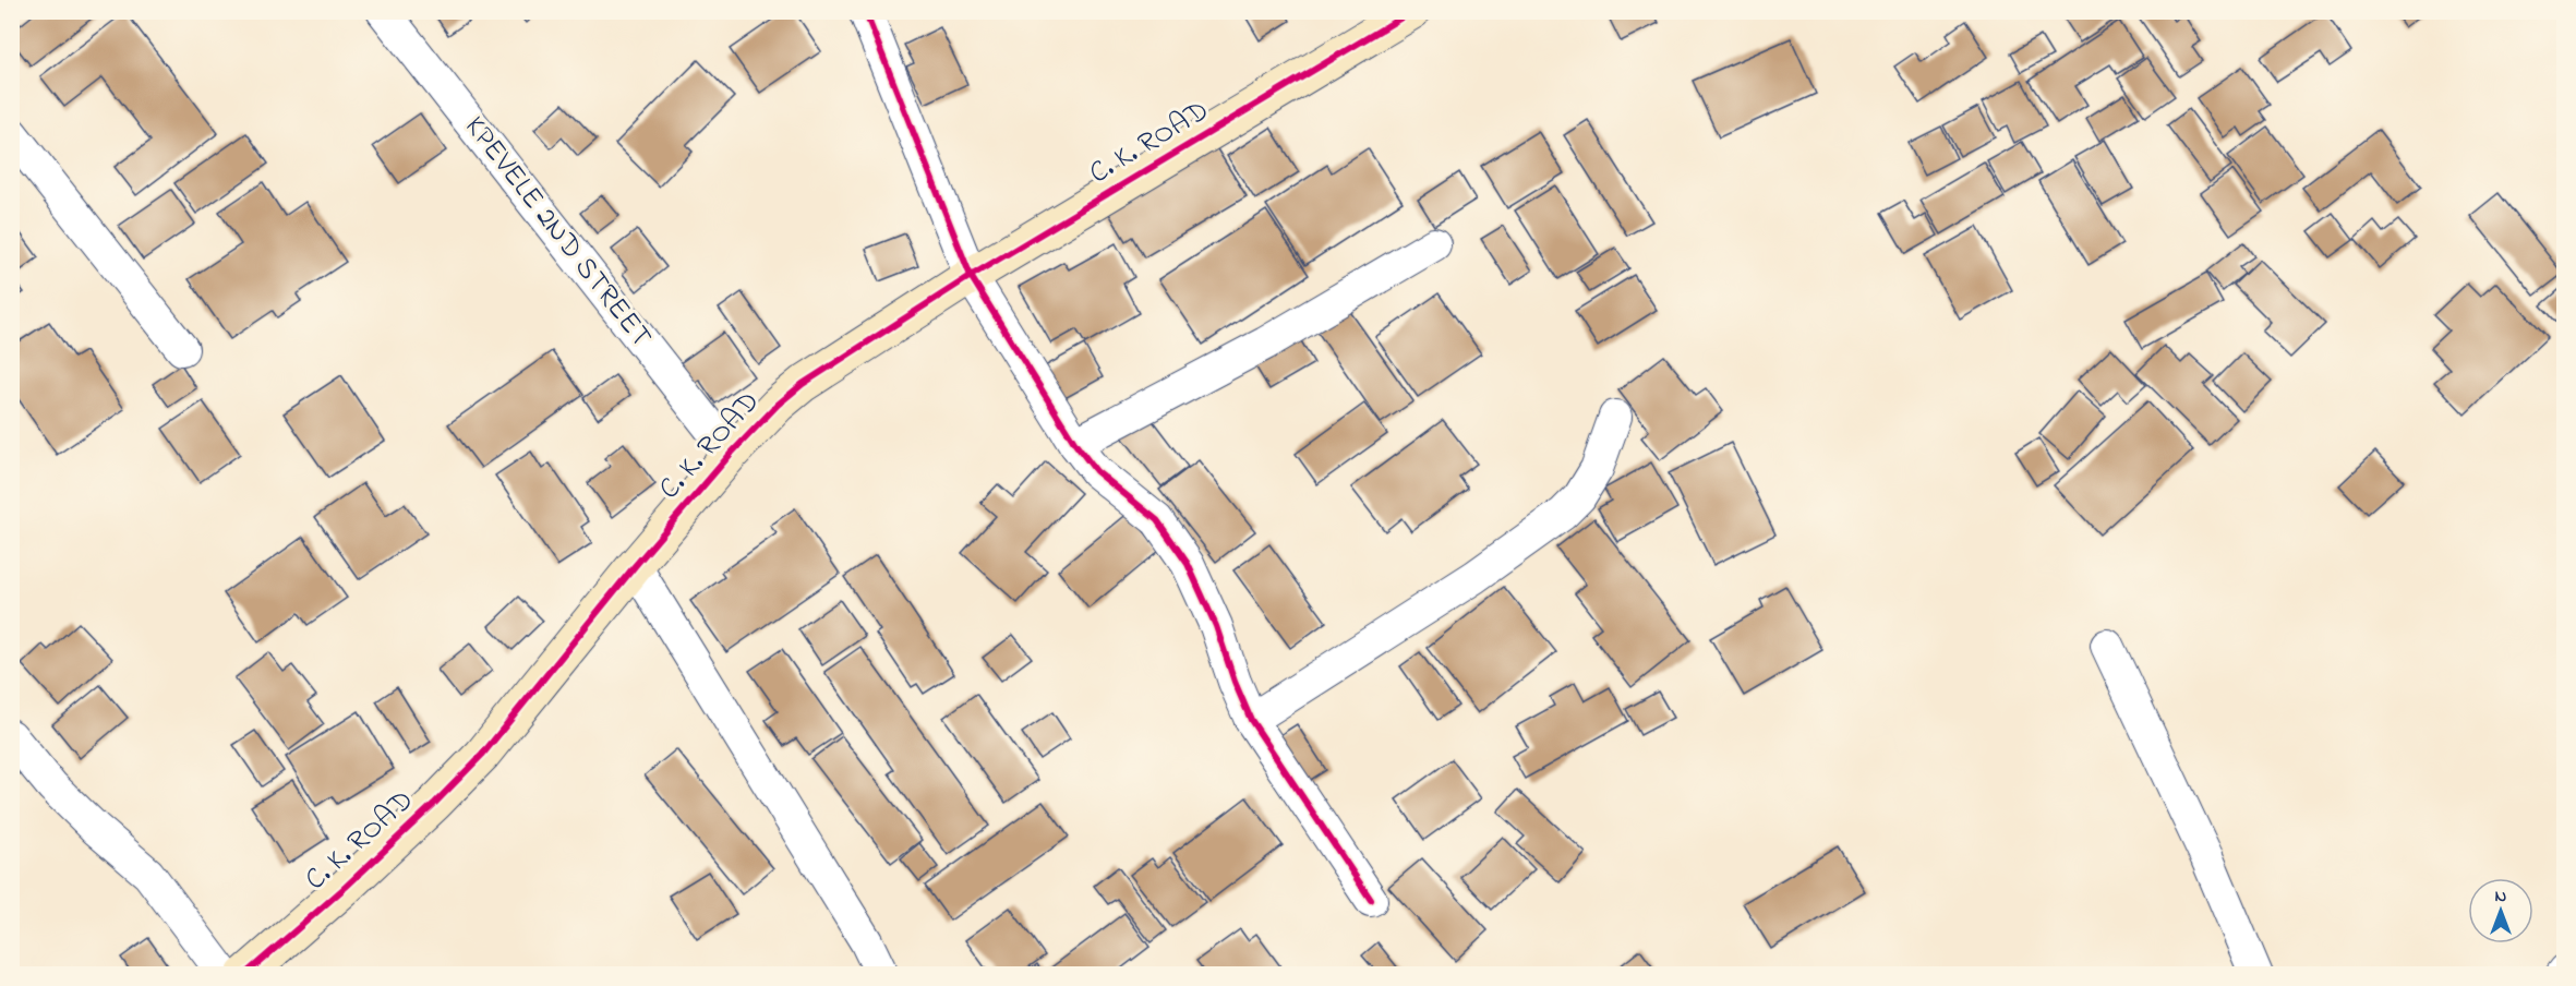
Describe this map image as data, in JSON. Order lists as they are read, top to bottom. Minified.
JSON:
{"streets":{"street":["C. K. ROAD","KPEVELE 2ND STREET"]},"crossings":[["C. K. ROAD","KPEVELE 2ND STREET"]],"north":"top"}
